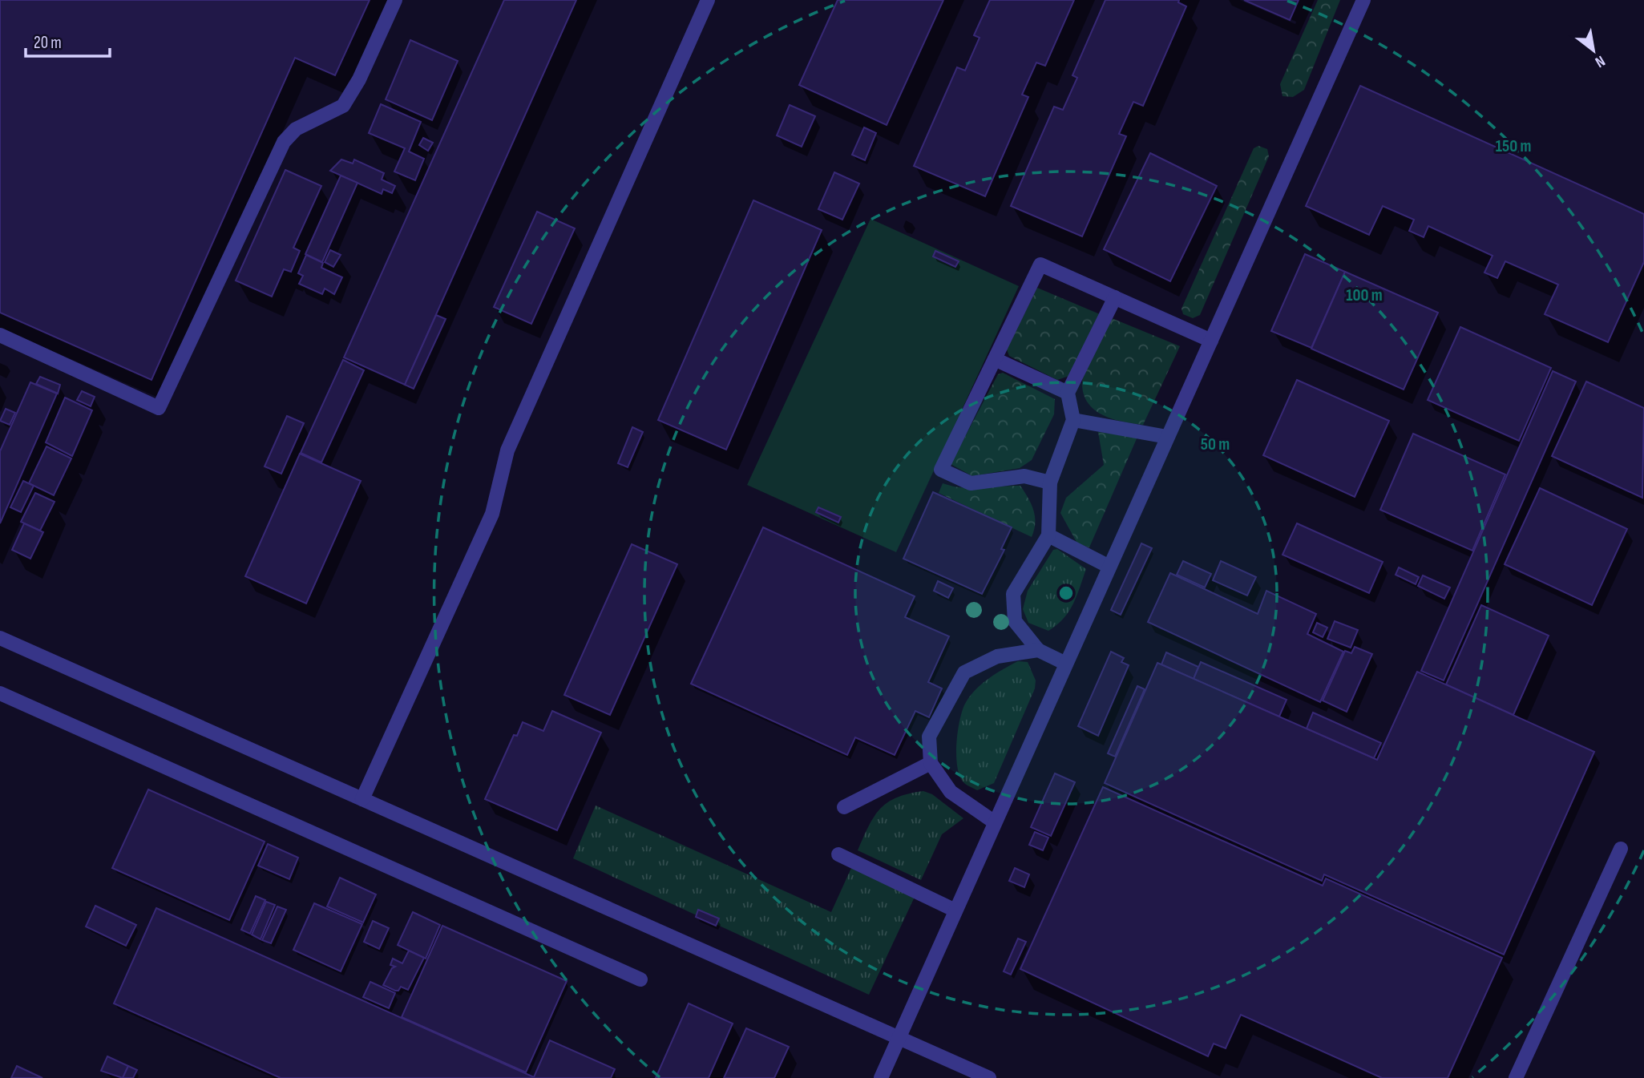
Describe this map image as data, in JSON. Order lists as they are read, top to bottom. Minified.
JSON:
{"scale_bar":"20 m","north":"bottom right","rings":["150 m","100 m","50 m"]}
